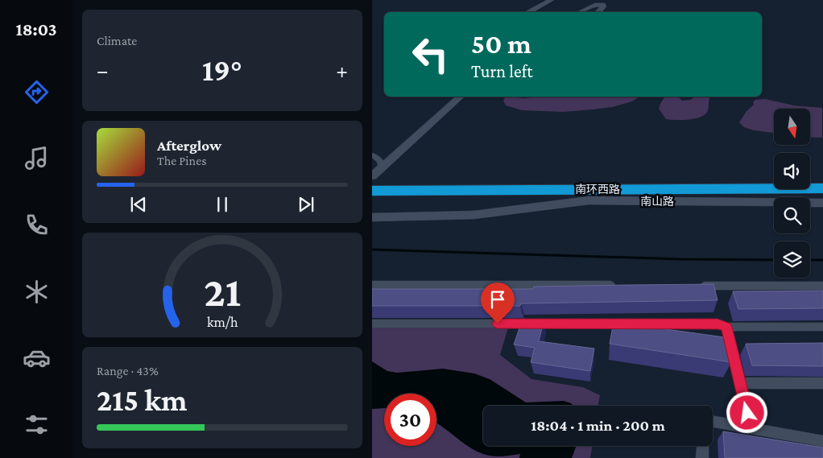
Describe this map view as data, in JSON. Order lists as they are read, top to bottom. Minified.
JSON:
{"streets":{"highway":["南环西路"],"street":["南山路"]},"north":"bottom","page":{"tabs":"18:03","tile":["Climate",["Range · 43%","215 km"]],"turn":["50 m","Turn left"],"heat":["−","19°","+"],"song":["Afterglow","The Pines"],"limit":"30","trip":"18:04 · 1 min · 200 m","gauge":["21","km/h"]}}
